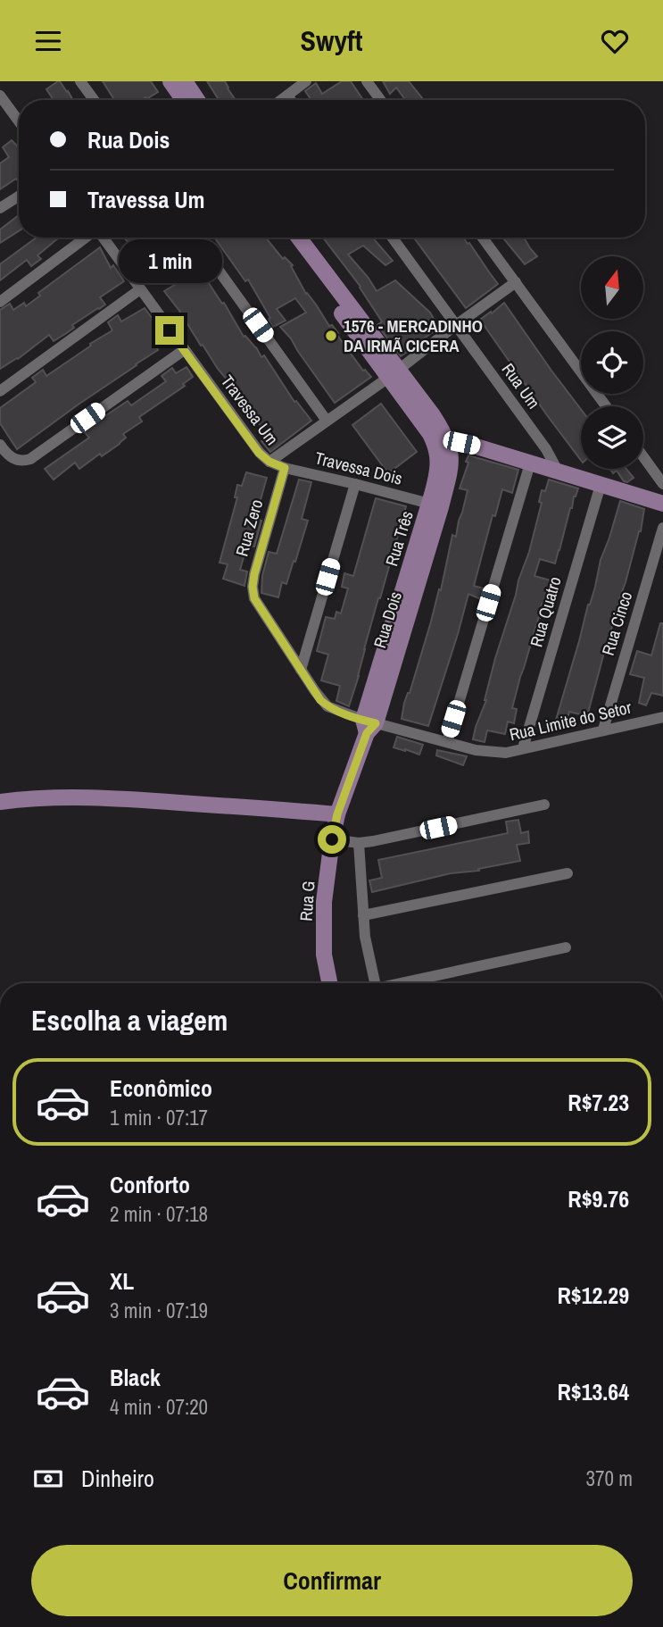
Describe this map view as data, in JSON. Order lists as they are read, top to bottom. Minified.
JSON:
{"streets":{"street":["Rua Um","Travessa Um","Travessa Dois","Rua Zero","Rua Quatro","Rua Dois","Rua Cinco","Rua Limite do Setor","Rua G"]},"crossings":[["Rua Um","Travessa Um"],["Travessa Um","Travessa Dois"],["Travessa Dois","Rua Zero"],["Travessa Dois","Rua Dois"],["Rua Zero","Rua Limite do Setor"],["Rua Quatro","Rua Limite do Setor"],["Rua Dois","Rua Limite do Setor"],["Rua Dois","Rua G"],["Rua Cinco","Rua Limite do Setor"]],"places":["1576 - MERCADINHO DA IRMÃ CICERA"],"north":"top","page":{"header":"Swyft","banner":["Rua Dois","Travessa Um"],"bubble":"1 min","heading":"Escolha a viagem","list":[{"name":"Econômico","note":"1 min · 07:17","value":"R$7.23"},{"name":"Conforto","note":"2 min · 07:18","value":"R$9.76"},{"name":"XL","note":"3 min · 07:19","value":"R$12.29"},{"name":"Black","note":"4 min · 07:20","value":"R$13.64"}],"pay":["Dinheiro","370 m"],"buttons":"Confirmar"}}
